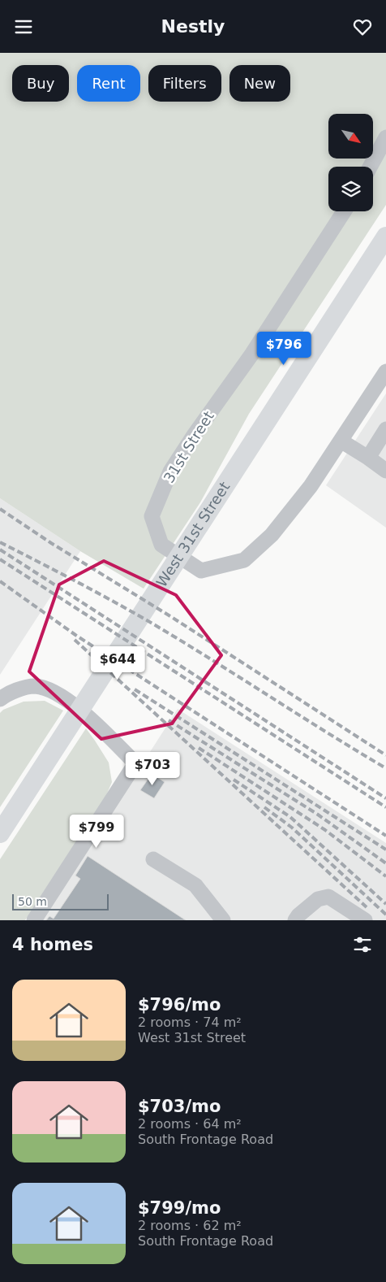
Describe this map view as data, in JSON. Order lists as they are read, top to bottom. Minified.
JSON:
{"streets":{"main road":["West 31st Street"],"street":["31st Street"]},"scale_bar":"50 m","north":"bottom right","page":{"header":"Nestly","chip":["Buy","Rent","Filters","New"],"price":["$796","$644","$703","$799"],"scale":"50 m","heading":"4 homes","list":[{"name":"$796/mo","note":"2 rooms · 74 m² · West 31st Street"},{"name":"$703/mo","note":"2 rooms · 64 m² · South Frontage Road"},{"name":"$799/mo","note":"2 rooms · 62 m² · South Frontage Road"}]}}
